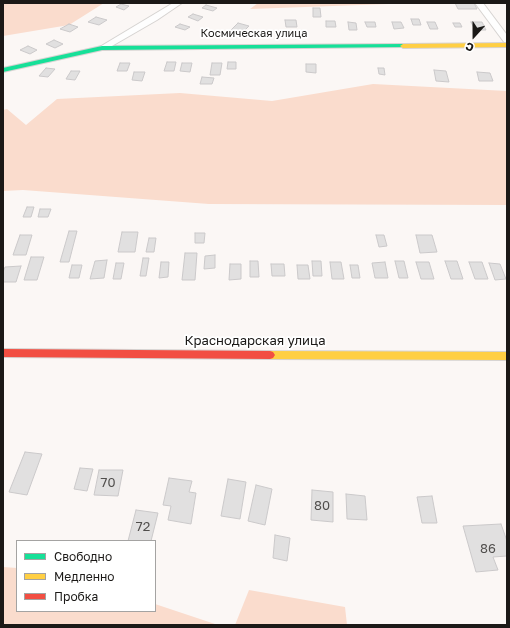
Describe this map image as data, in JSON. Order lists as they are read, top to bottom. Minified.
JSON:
{"streets":{"street":["Космическая улица","Краснодарская улица"]},"house_numbers":["70","80","72","86"],"legend":["Свободно","Медленно","Пробка"],"north":"bottom"}
